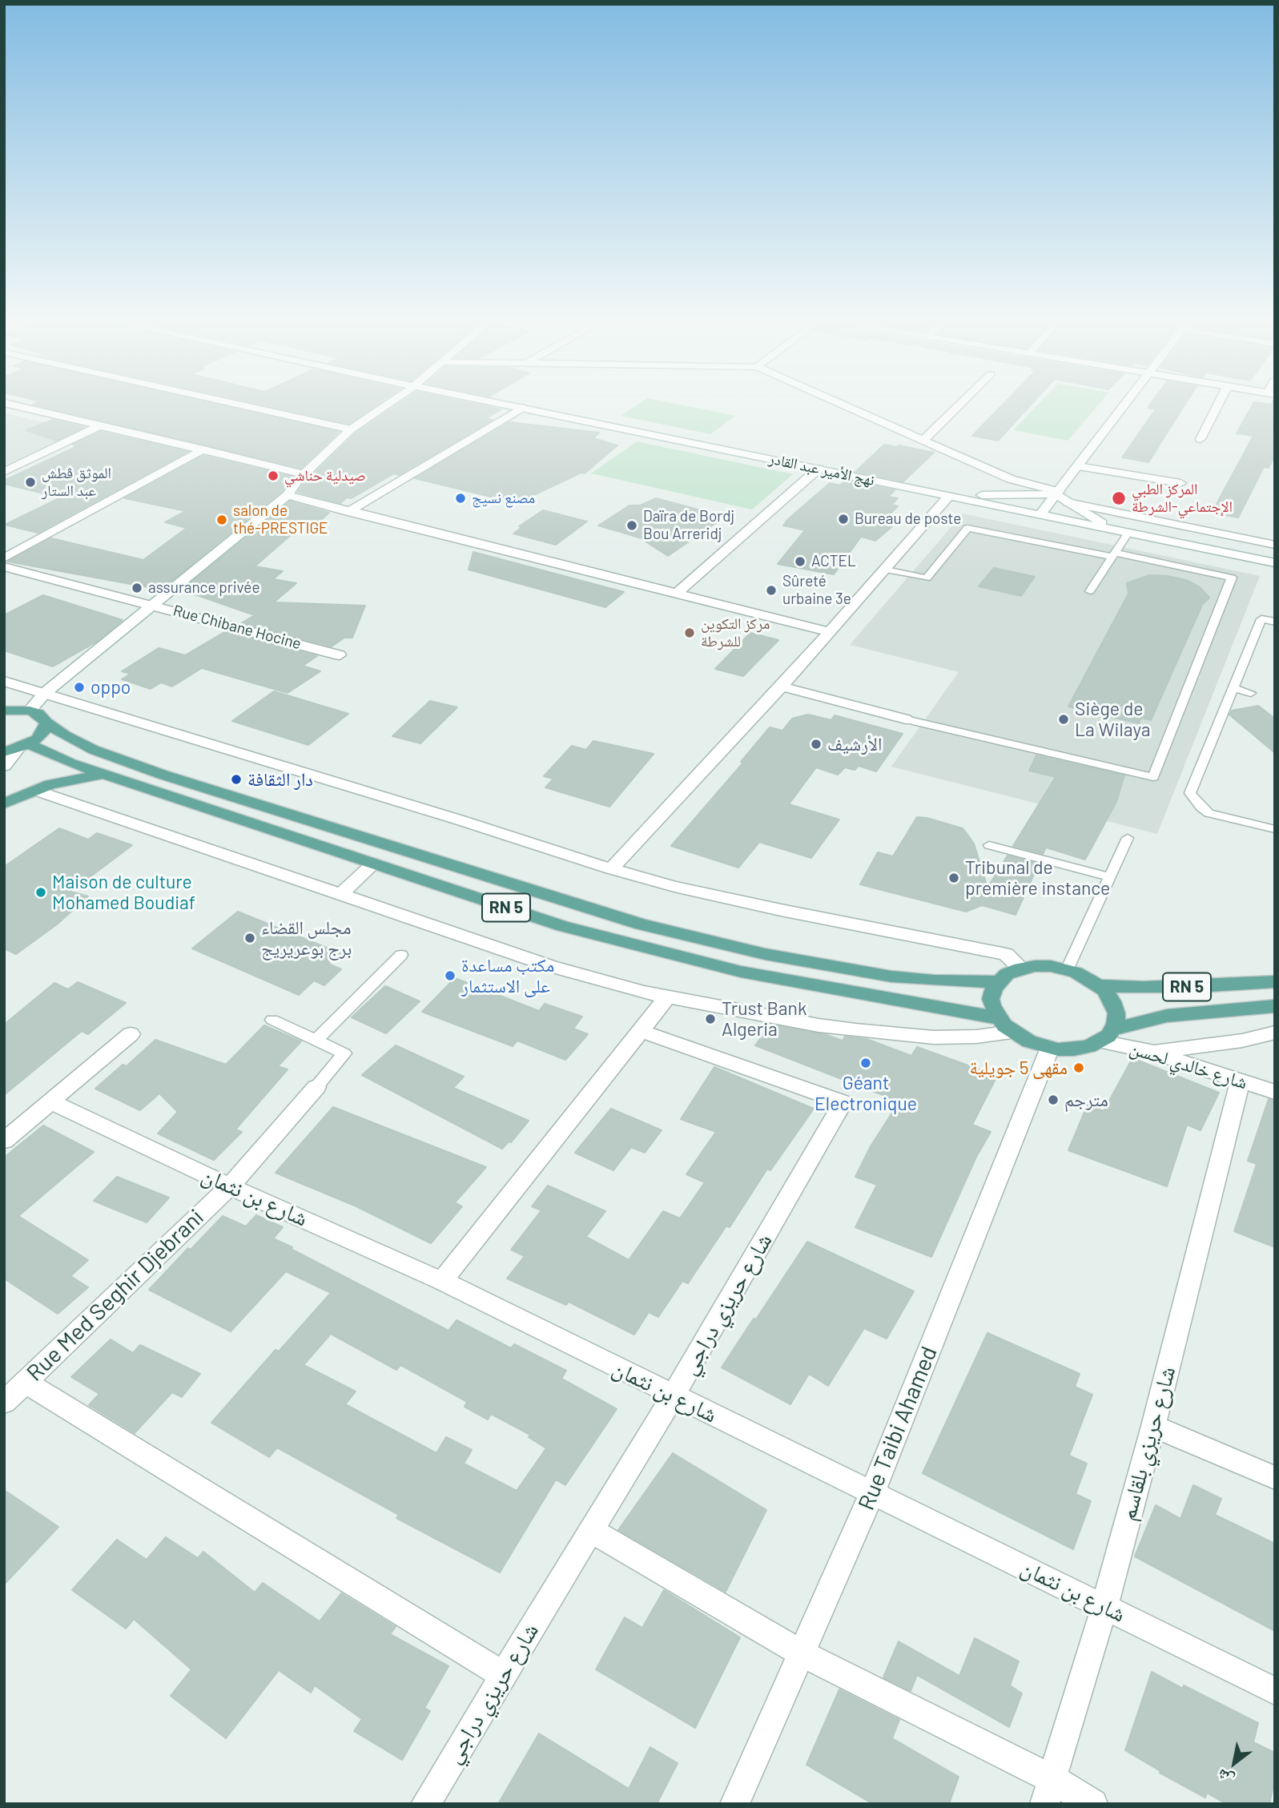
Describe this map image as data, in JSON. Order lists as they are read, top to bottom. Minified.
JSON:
{"streets":{"main road":["RN 5"],"street":["نهج الأمير عبد القادر","Rue Chibane Hocine","شارع خالدي لحسن","شارع بن نثمان","Rue Med Seghir Djebrani","شارع حريزي دراجي","Rue Taibi Ahamed","شارع حريزي بلقاسم"]},"crossings":[["RN 5","شارع خالدي لحسن"],["RN 5","Rue Taibi Ahamed"],["شارع خالدي لحسن","Rue Taibi Ahamed"],["شارع خالدي لحسن","شارع حريزي بلقاسم"],["شارع بن نثمان","Rue Med Seghir Djebrani"],["شارع بن نثمان","شارع حريزي دراجي"],["شارع بن نثمان","Rue Taibi Ahamed"],["شارع بن نثمان","شارع حريزي بلقاسم"]],"places":["صيدلية حناشي","الموثق ڨطش عبد الستار","مصنع نسيج","المركز الطبي الإجتماعي-الشرطة","Bureau de poste","salon de thé-PRESTIGE","Daïra de Bordj Bou Arreridj","ACTEL","assurance privée","Sûreté urbaine 3e","مركز التكوين للشرطة","oppo","Siège de La Wilaya","الأرشيف","دار الثقافة","Tribunal de première instance","Maison de culture Mohamed Boudiaf","مجلس القضاء برج بوعريريج","مكتب مساعدة على الاستثمار","Trust Bank Algeria","Géant Electronique","مقهى 5 جويلية","مترجم"],"north":"bottom left"}
